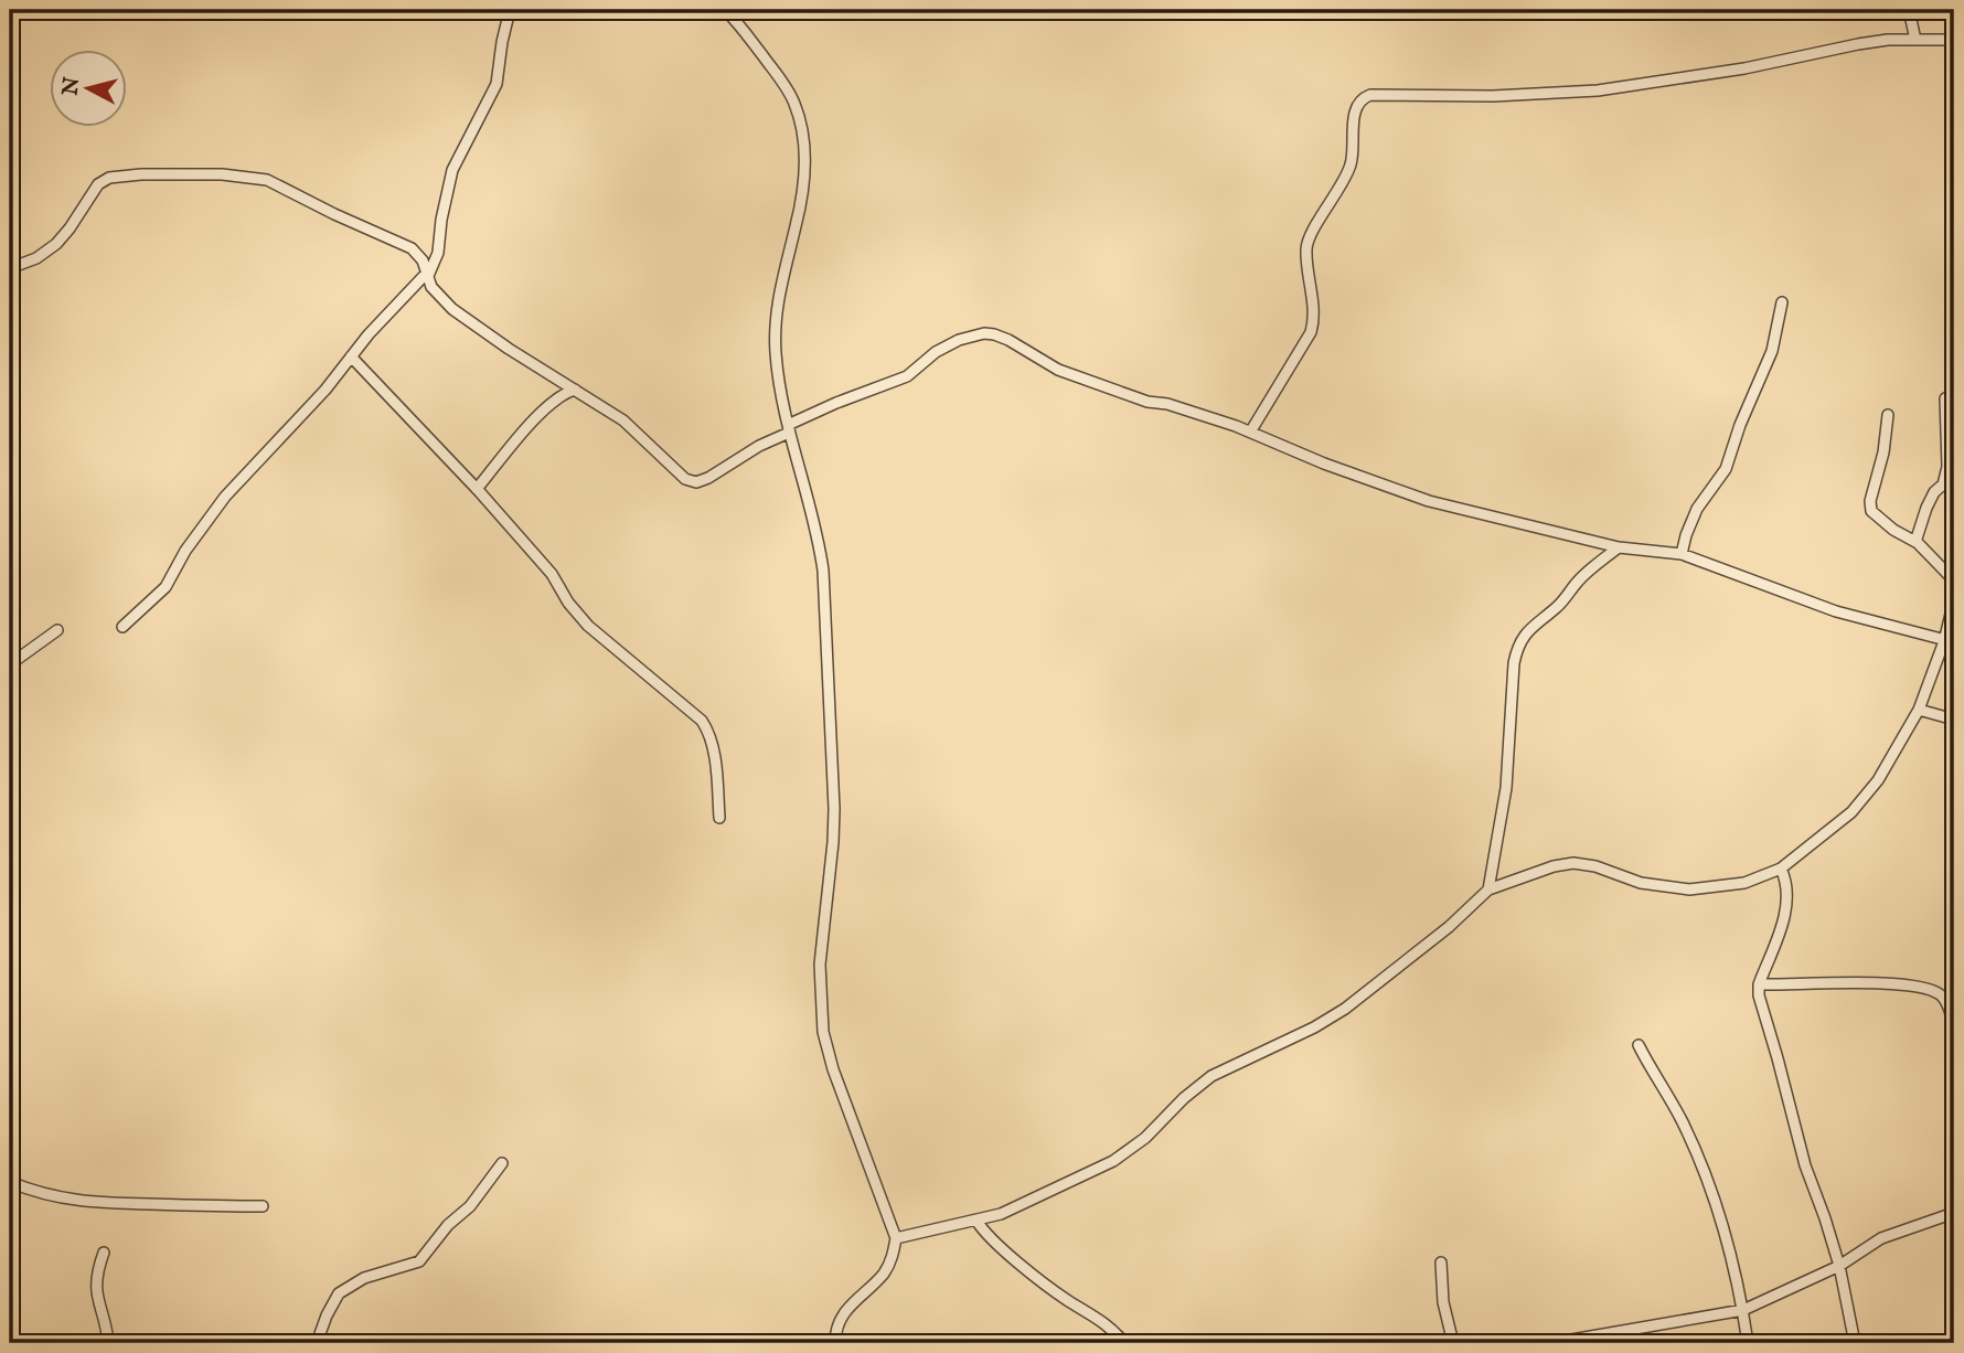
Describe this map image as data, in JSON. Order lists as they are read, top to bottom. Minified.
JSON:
{"north":"left"}
